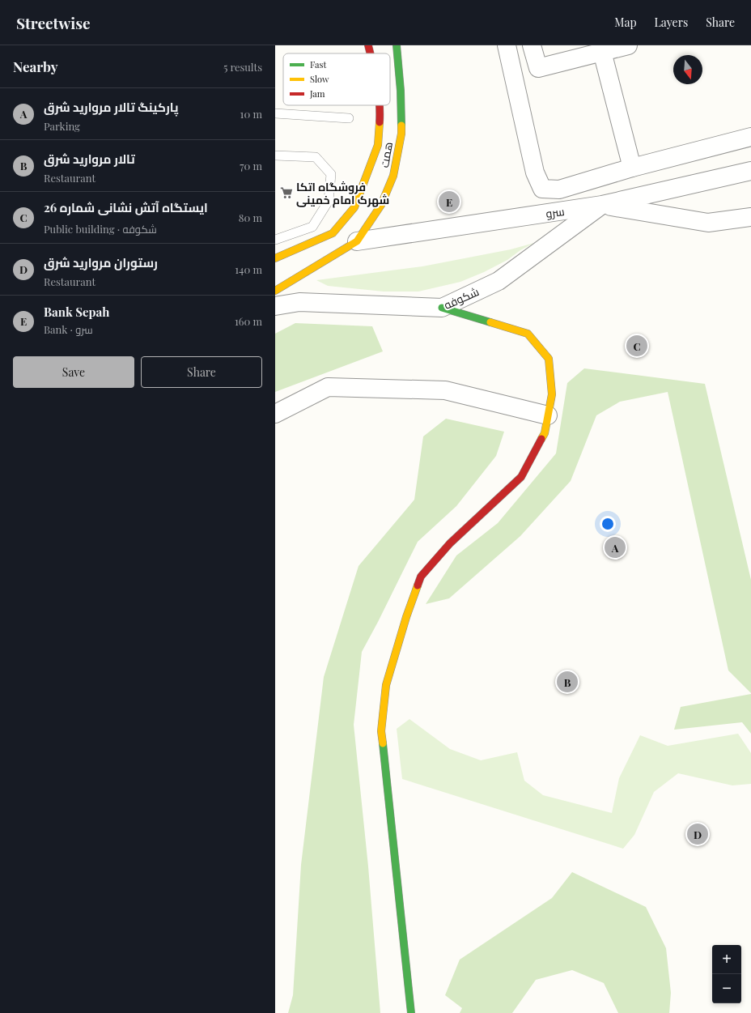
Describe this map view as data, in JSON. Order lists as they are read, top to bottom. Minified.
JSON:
{"streets":{"street":["همت","سرو","شکوفه"]},"crossings":[["همت","سرو"],["سرو","شکوفه"]],"places":{"supermarket":["فروشگاه اتکا شهرک امام خمینی"]},"legend":["Fast","Slow","Jam"],"north":"bottom","page":{"header":"Streetwise","nav":["Map","Layers","Share"],"heading":["Nearby","5 results"],"list":[{"mark":"A","name":"پارکینگ تالار مروارید شرق","note":"Parking","value":"10 m"},{"mark":"B","name":"تالار مروارید شرق","note":"Restaurant","value":"70 m"},{"mark":"C","name":"ایستگاه آتش نشانی شماره 26","note":"Public building · شکوفه","value":"80 m"},{"mark":"D","name":"رستوران مروارید شرق","note":"Restaurant","value":"140 m"},{"mark":"E","name":"Bank Sepah","note":"Bank · سرو","value":"160 m"}],"pins":["E","C","A","B","D"],"buttons":["Save","Share"],"map_buttons":["+","−"]}}
